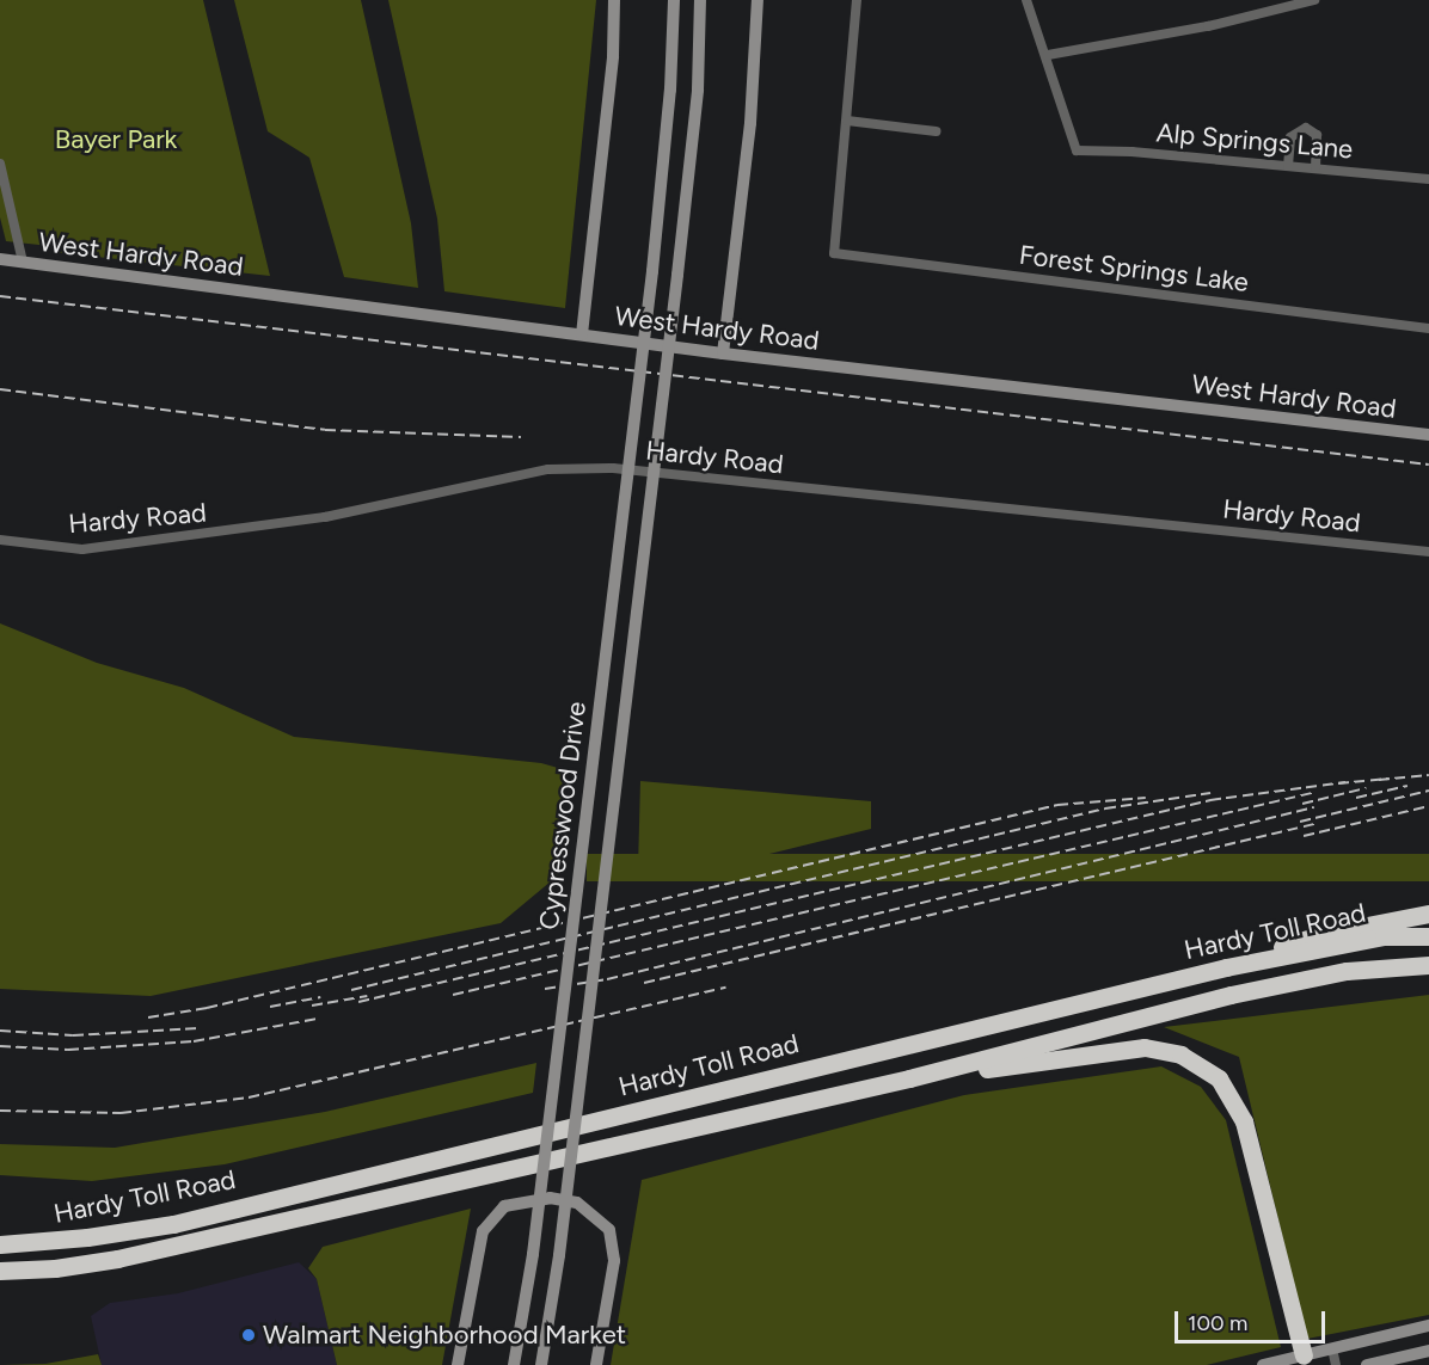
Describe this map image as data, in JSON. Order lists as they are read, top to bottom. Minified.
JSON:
{"streets":{"highway":["Hardy Toll Road"],"main road":["West Hardy Road","Cypresswood Drive"],"street":["Alp Springs Lane","Forest Springs Lake","Hardy Road"]},"crossings":[["West Hardy Road","Cypresswood Drive"]],"parks":["Bayer Park"],"places":["Walmart Neighborhood Market"],"scale_bar":"100 m"}
